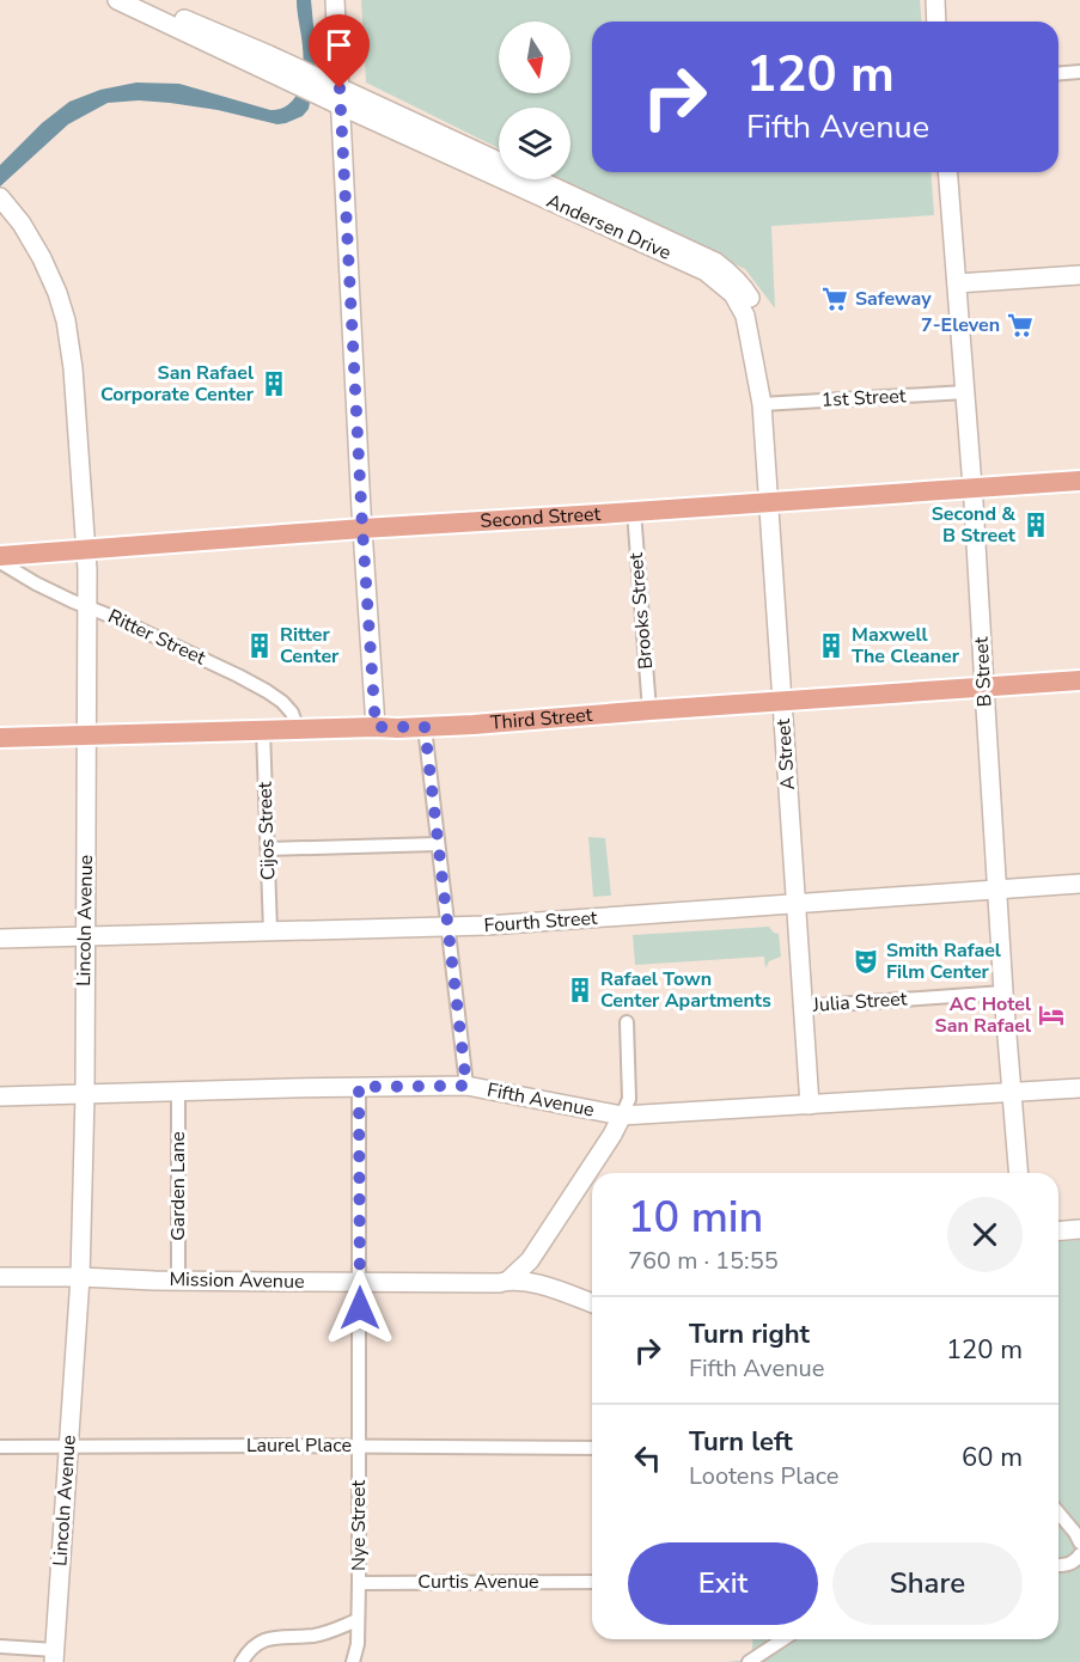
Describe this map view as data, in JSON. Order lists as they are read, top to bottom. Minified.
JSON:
{"streets":{"main road":["Second Street","Third Street"],"street":["Andersen Drive","1st Street","Brooks Street","Ritter Street","B Street","A Street","Cijos Street","Lincoln Avenue","Fourth Street","Julia Street","Fifth Avenue","Garden Lane","Mission Avenue","Laurel Place","Nye Street","Curtis Avenue"]},"crossings":[["Andersen Drive","A Street"],["1st Street","B Street"],["1st Street","A Street"],["Second Street","Brooks Street"],["Second Street","Ritter Street"],["Second Street","B Street"],["Second Street","A Street"],["Second Street","Lincoln Avenue"],["Brooks Street","Third Street"],["Ritter Street","Third Street"],["Ritter Street","Lincoln Avenue"],["B Street","Third Street"],["B Street","Fourth Street"],["B Street","Julia Street"],["B Street","Fifth Avenue"],["Third Street","A Street"],["Third Street","Cijos Street"],["Third Street","Lincoln Avenue"],["A Street","Fourth Street"],["A Street","Julia Street"],["A Street","Fifth Avenue"],["Cijos Street","Fourth Street"],["Lincoln Avenue","Fourth Street"],["Lincoln Avenue","Fifth Avenue"],["Lincoln Avenue","Mission Avenue"],["Lincoln Avenue","Laurel Place"],["Fifth Avenue","Garden Lane"],["Fifth Avenue","Nye Street"],["Garden Lane","Mission Avenue"],["Mission Avenue","Nye Street"],["Laurel Place","Nye Street"],["Nye Street","Curtis Avenue"]],"places":{"supermarket":["Safeway","7-Eleven"],"building":["San Rafael Corporate Center","Second & B Street","Ritter Center","Maxwell The Cleaner","Rafael Town Center Apartments"],"theatre":["Smith Rafael Film Center"],"hotel":["AC Hotel San Rafael"]},"north":"bottom","page":{"turn":["120 m","Fifth Avenue"],"heading":["10 min","760 m · 15:55"],"list":[{"name":"Turn right","note":"Fifth Avenue","value":"120 m"},{"name":"Turn left","note":"Lootens Place","value":"60 m"}],"buttons":["Exit","Share"]}}
